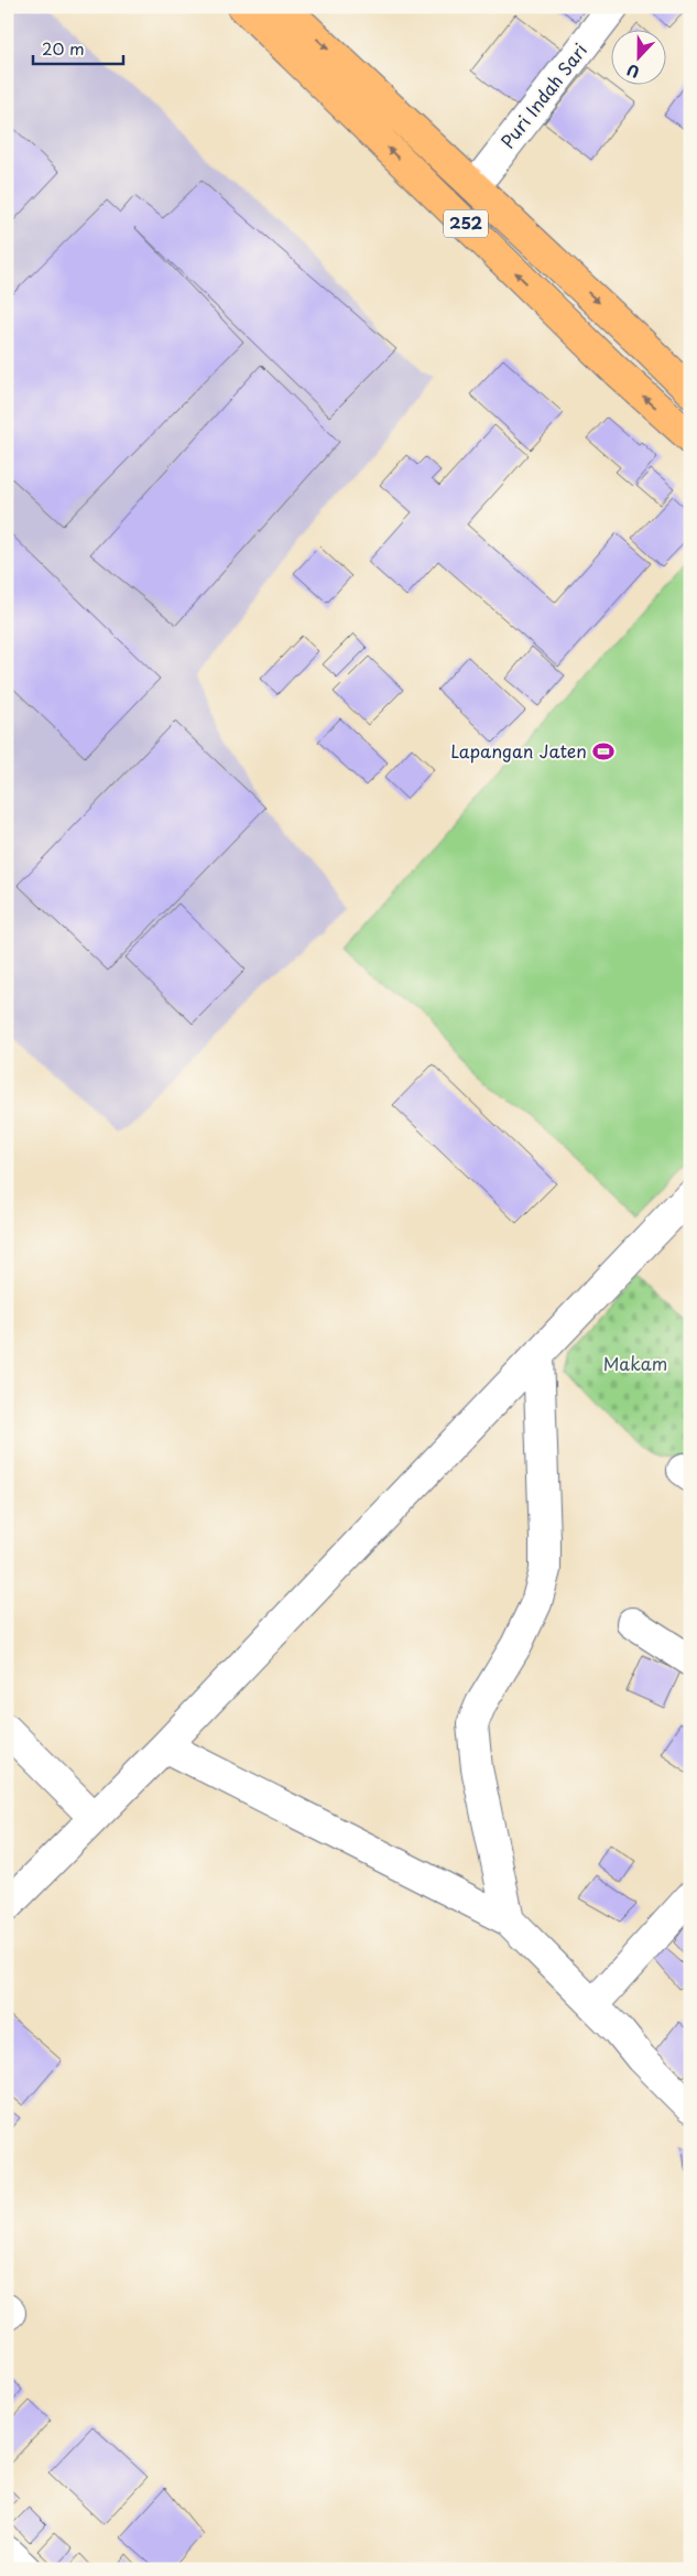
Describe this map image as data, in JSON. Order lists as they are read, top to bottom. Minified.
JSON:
{"streets":{"main road":["252"],"street":["Puri Indah Sari"]},"crossings":[["Puri Indah Sari","252"]],"parks":["Makam"],"places":{"sports":["Lapangan Jaten"]},"scale_bar":"20 m","north":"bottom"}
